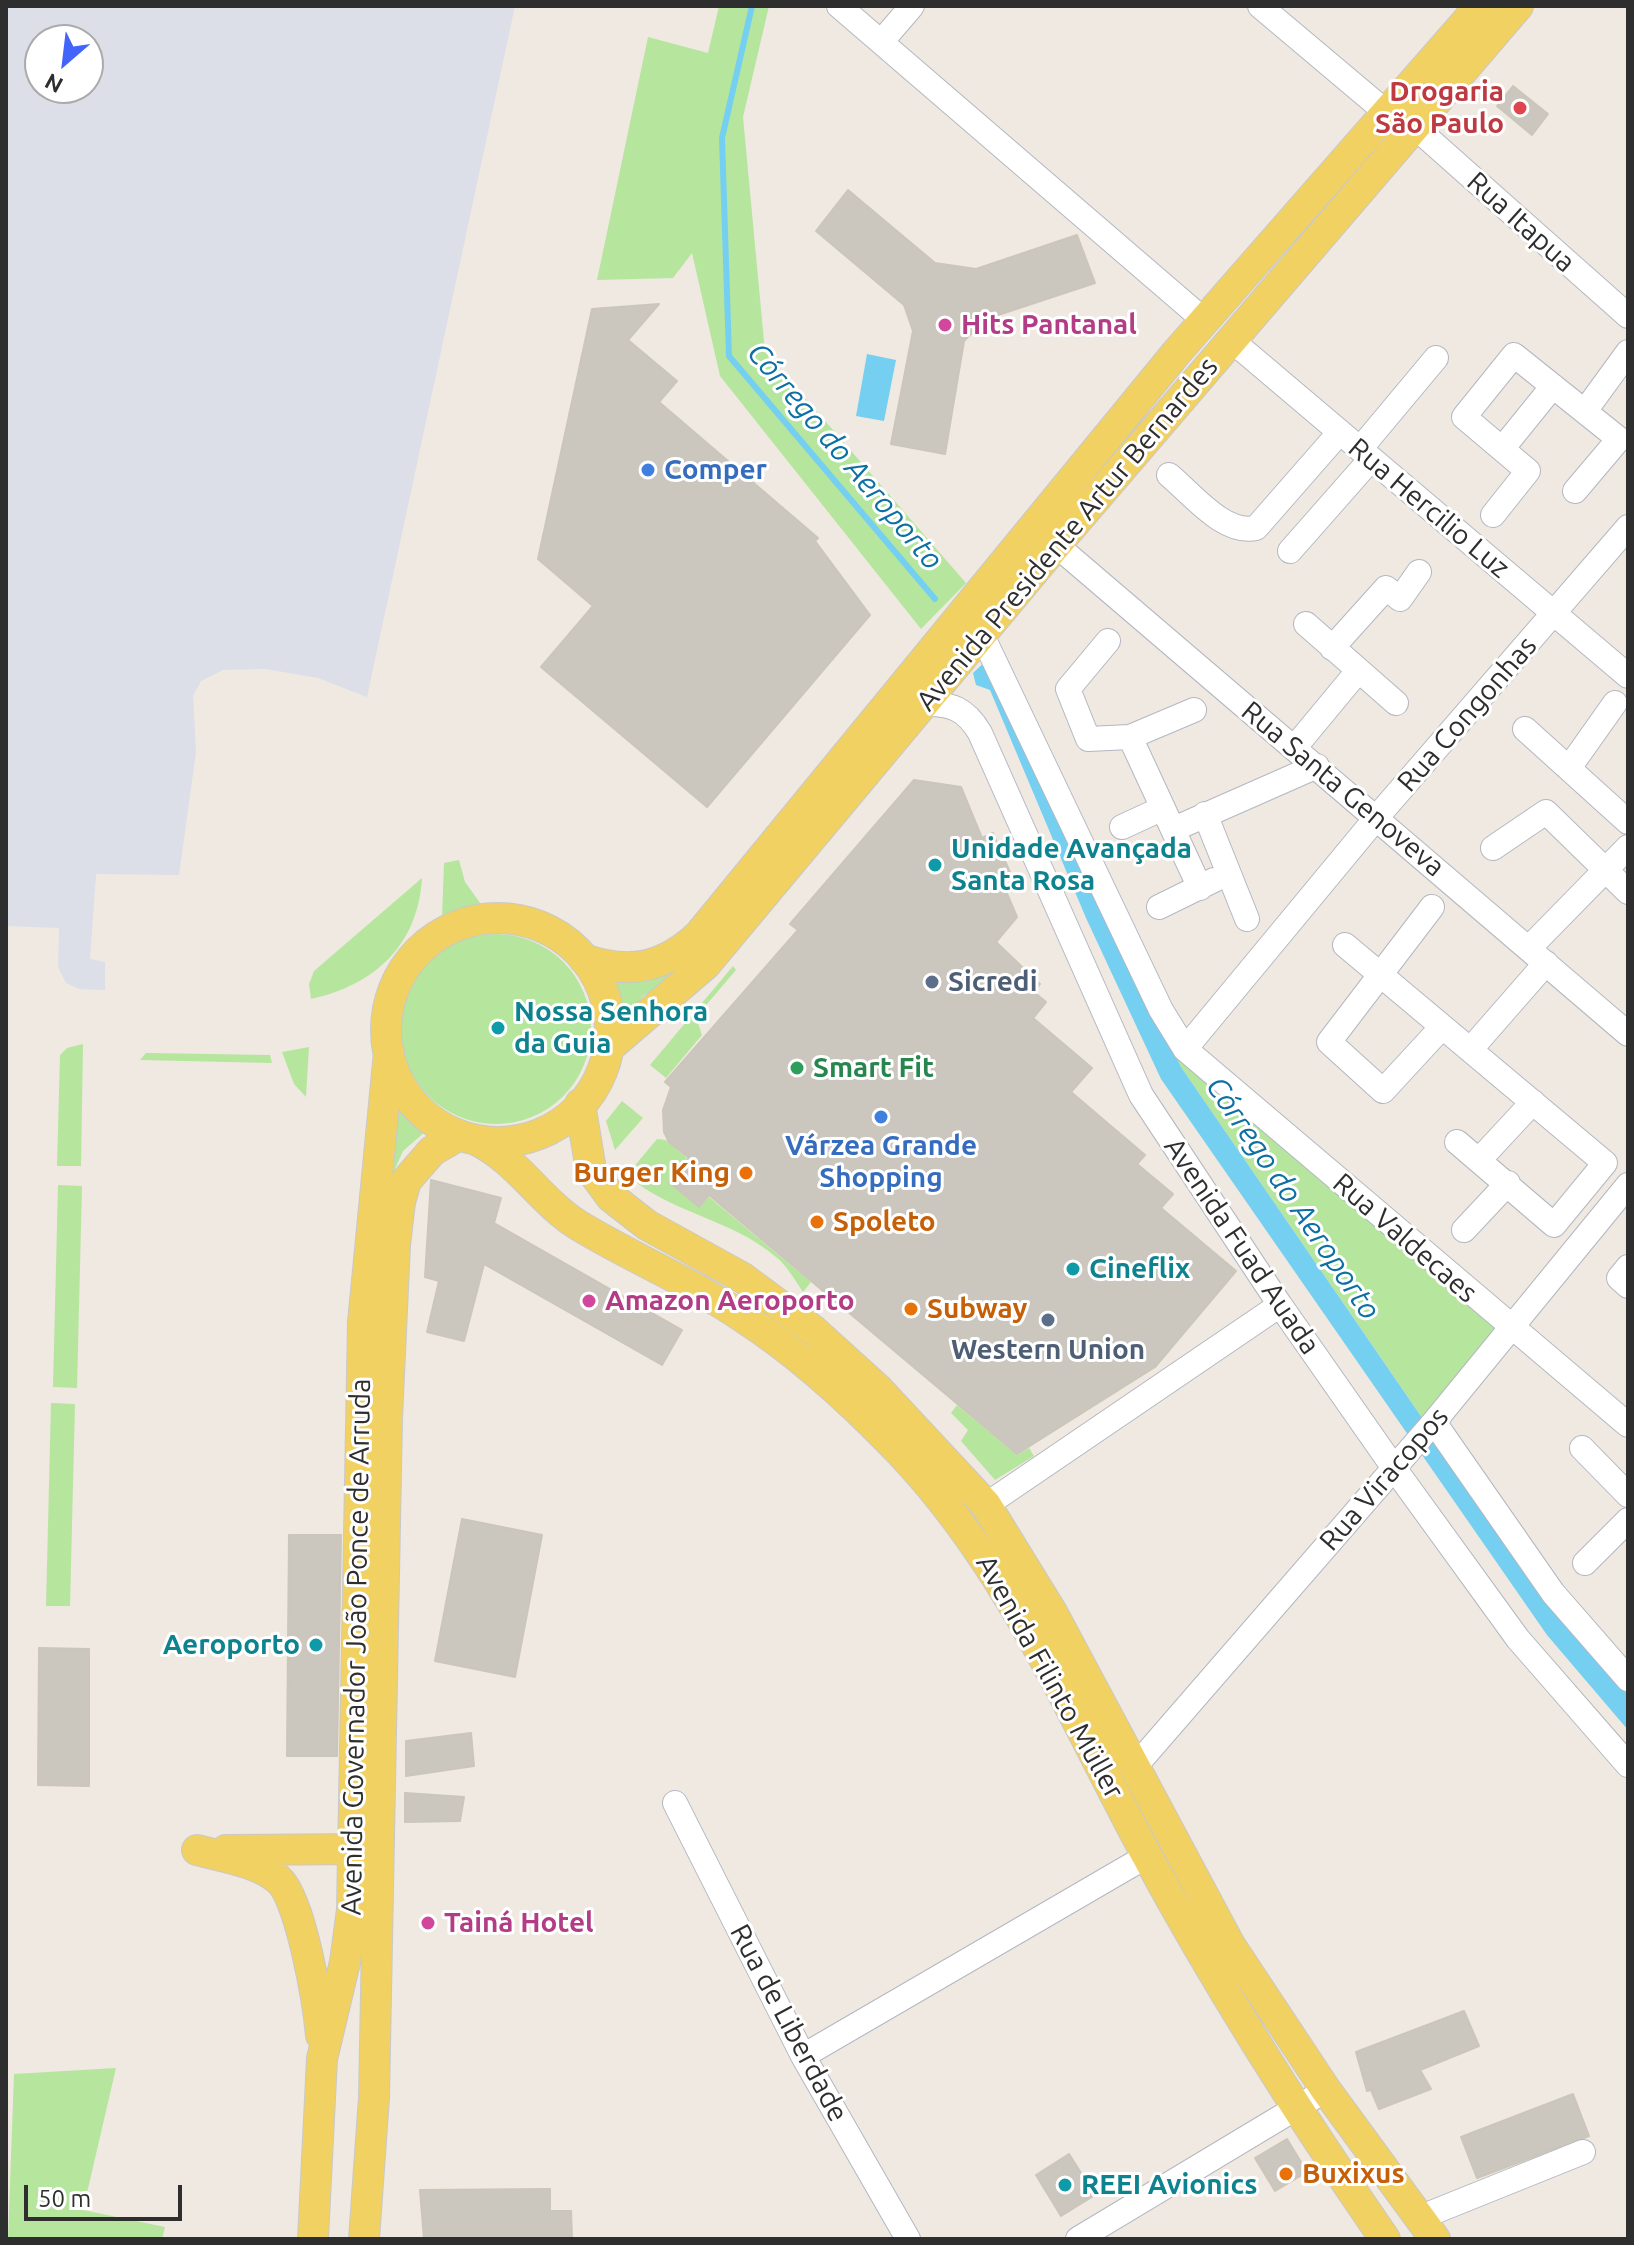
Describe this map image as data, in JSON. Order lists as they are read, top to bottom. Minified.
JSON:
{"streets":{"main road":["Avenida Presidente Artur Bernardes","Avenida Governador João Ponce de Arruda","Avenida Filinto Müller"],"street":["Rua Itapua","Rua Hercilio Luz","Rua Congonhas","Rua Santa Genoveva","Rua Valdecaes","Avenida Fuad Auada","Rua Viracopos","Rua de Liberdade"]},"crossings":[["Rua Itapua","Avenida Presidente Artur Bernardes"],["Rua Hercilio Luz","Avenida Presidente Artur Bernardes"],["Rua Hercilio Luz","Rua Congonhas"],["Avenida Presidente Artur Bernardes","Rua Santa Genoveva"],["Avenida Presidente Artur Bernardes","Avenida Fuad Auada"],["Avenida Presidente Artur Bernardes","Avenida Governador João Ponce de Arruda"],["Avenida Presidente Artur Bernardes","Avenida Filinto Müller"],["Rua Congonhas","Rua Santa Genoveva"],["Rua Congonhas","Rua Valdecaes"],["Rua Valdecaes","Rua Viracopos"],["Avenida Fuad Auada","Rua Viracopos"],["Rua Viracopos","Avenida Filinto Müller"],["Avenida Governador João Ponce de Arruda","Avenida Filinto Müller"]],"water":["Córrego do Aeroporto"],"places":["Drogaria São Paulo","Hits Pantanal","Comper","Unidade Avançada Santa Rosa","Sicredi","Nossa Senhora da Guia","Smart Fit","Várzea Grande Shopping","Burger King","Spoleto","Cineflix","Amazon Aeroporto","Subway","Western Union","Aeroporto","Tainá Hotel","Buxixus","REEI Avionics"],"scale_bar":"50 m","north":"bottom left"}
